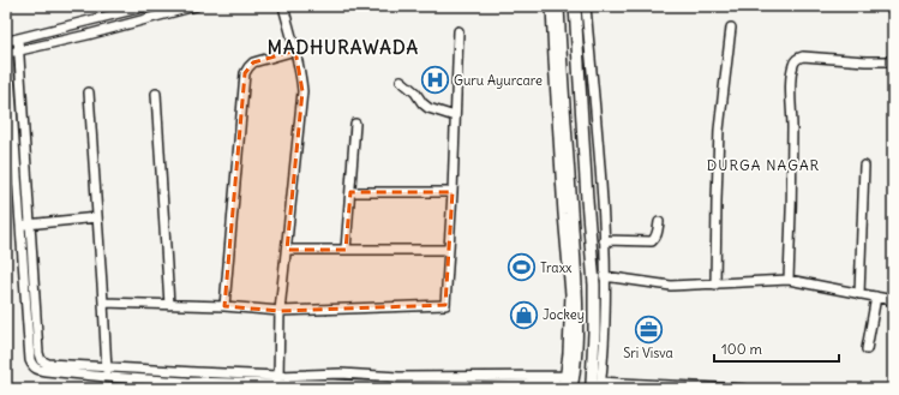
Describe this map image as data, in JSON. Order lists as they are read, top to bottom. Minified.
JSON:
{"districts":["MADHURAWADA","DURGA NAGAR"],"places":{"hospital":["Guru Ayurcare"],"sports":["Traxx"],"shop":["Jockey"],"office":["Sri Visva"]},"scale_bar":"100 m"}
